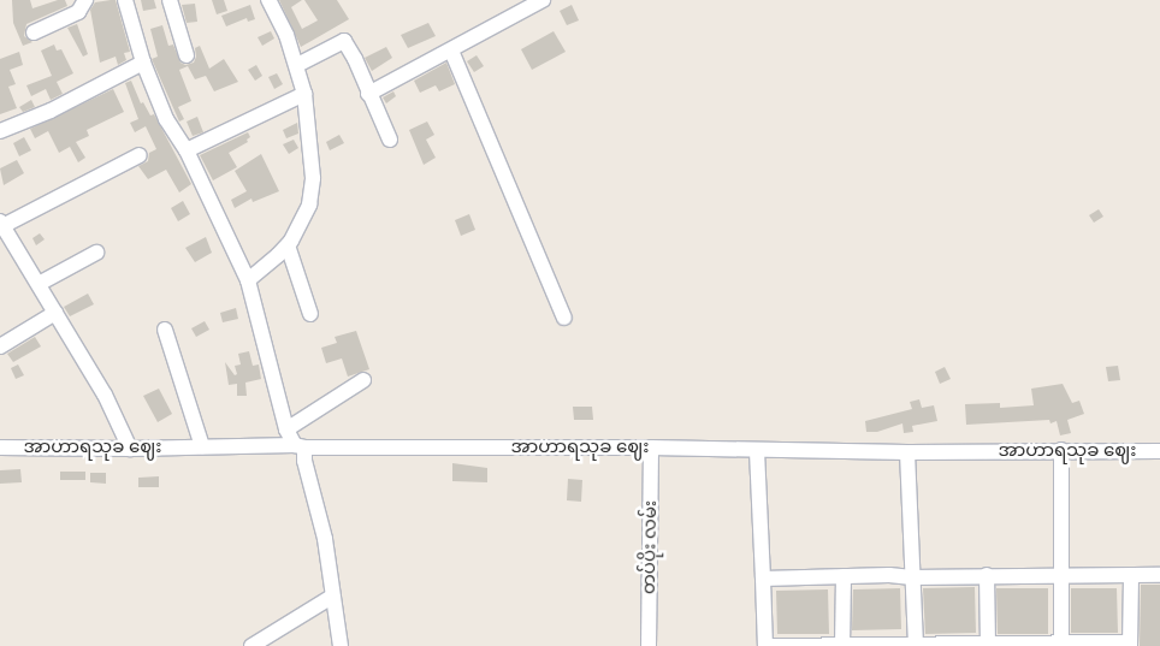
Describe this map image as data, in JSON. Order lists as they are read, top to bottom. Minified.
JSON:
{"streets":{"street":["အာဟာရသုခ ဈေး","တပ်ပိုး လမ်း"]},"crossings":[["အာဟာရသုခ ဈေး","တပ်ပိုး လမ်း"]]}
